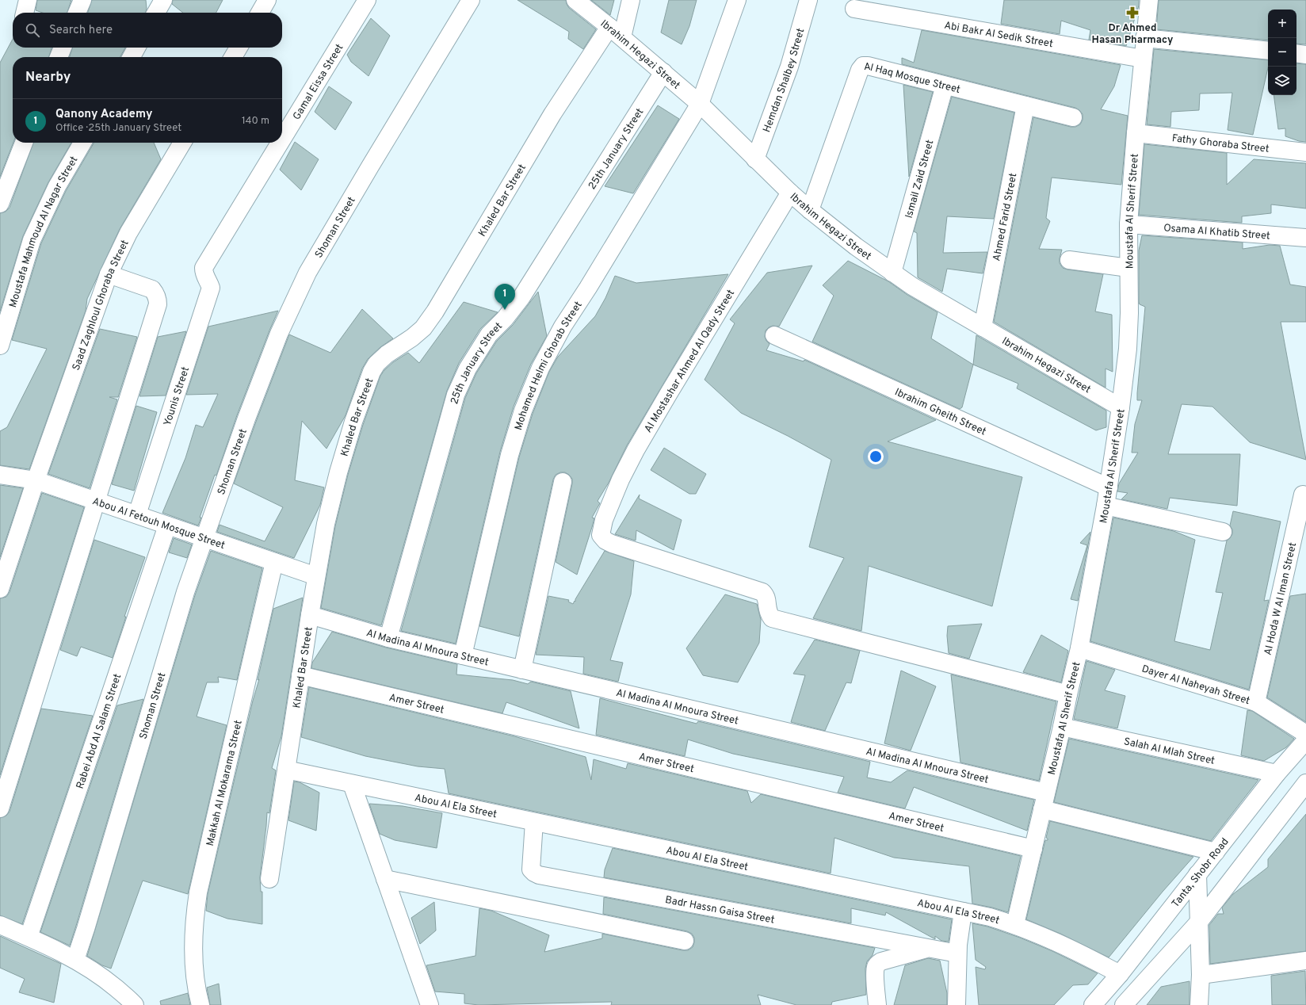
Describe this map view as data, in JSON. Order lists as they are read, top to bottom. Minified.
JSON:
{"streets":{"street":["Abi Bakr Al Sedik Street","Ibrahim Hegazi Street","Hemdan Shalbey Street","Al Haq Mosque Street","Gamal Eissa Street","Fathy Ghoraba Street","25th January Street","Ismail Zaid Street","Khaled Bar Street","Moustafa Al Sherif Street","Ahmed Farid Street","Shoman Street","Osama Al Khatib Street","Moustafa Mahmoud Al Nagar Street","Saad Zaghloul Ghoraba Street","Al Mostashar Ahmed Al Qady Street","Mohamed Helmi Ghorab Street","Younis Street","Ibrahim Gheith Street","Abou Al Fetouh Mosque Street","Al Hoda W Al Iman Street","Al Madina Al Mnoura Street","Dayer Al Naheyah Street","Amer Street","Rabei Abd Al Salam Street","Salah Al Mlah Street","Makkah Al Mokarama Street","Abou Al Ela Street","Tanta, Shobr Road","Badr Hassn Gaisa Street"]},"crossings":[["Abi Bakr Al Sedik Street","Moustafa Al Sherif Street"],["Ibrahim Hegazi Street","Hemdan Shalbey Street"],["Ibrahim Hegazi Street","Al Haq Mosque Street"],["Ibrahim Hegazi Street","25th January Street"],["Ibrahim Hegazi Street","Ismail Zaid Street"],["Ibrahim Hegazi Street","Khaled Bar Street"],["Ibrahim Hegazi Street","Moustafa Al Sherif Street"],["Ibrahim Hegazi Street","Ahmed Farid Street"],["Ibrahim Hegazi Street","Al Mostashar Ahmed Al Qady Street"],["Ibrahim Hegazi Street","Mohamed Helmi Ghorab Street"],["Al Haq Mosque Street","Ismail Zaid Street"],["Al Haq Mosque Street","Ahmed Farid Street"],["Gamal Eissa Street","Younis Street"],["Fathy Ghoraba Street","Moustafa Al Sherif Street"],["25th January Street","Al Madina Al Mnoura Street"],["Khaled Bar Street","Abou Al Fetouh Mosque Street"],["Khaled Bar Street","Al Madina Al Mnoura Street"],["Khaled Bar Street","Amer Street"],["Khaled Bar Street","Abou Al Ela Street"],["Moustafa Al Sherif Street","Osama Al Khatib Street"],["Moustafa Al Sherif Street","Al Mostashar Ahmed Al Qady Street"],["Moustafa Al Sherif Street","Ibrahim Gheith Street"],["Moustafa Al Sherif Street","Al Madina Al Mnoura Street"],["Moustafa Al Sherif Street","Dayer Al Naheyah Street"],["Moustafa Al Sherif Street","Amer Street"],["Moustafa Al Sherif Street","Salah Al Mlah Street"],["Moustafa Al Sherif Street","Abou Al Ela Street"],["Shoman Street","Abou Al Fetouh Mosque Street"],["Saad Zaghloul Ghoraba Street","Abou Al Fetouh Mosque Street"],["Mohamed Helmi Ghorab Street","Al Madina Al Mnoura Street"],["Younis Street","Abou Al Fetouh Mosque Street"],["Abou Al Fetouh Mosque Street","Rabei Abd Al Salam Street"],["Abou Al Fetouh Mosque Street","Makkah Al Mokarama Street"],["Al Hoda W Al Iman Street","Dayer Al Naheyah Street"],["Salah Al Mlah Street","Tanta, Shobr Road"],["Abou Al Ela Street","Tanta, Shobr Road"],["Abou Al Ela Street","Badr Hassn Gaisa Street"]],"places":{"pharmacy":["Dr Ahmed Hasan Pharmacy"]},"page":{"map_buttons":["+","−"],"search":"Search here","heading":"Nearby","list":[{"mark":"1","name":"Qanony Academy","note":"Office · 25th January Street","value":"140 m"}],"pins":"1"}}
